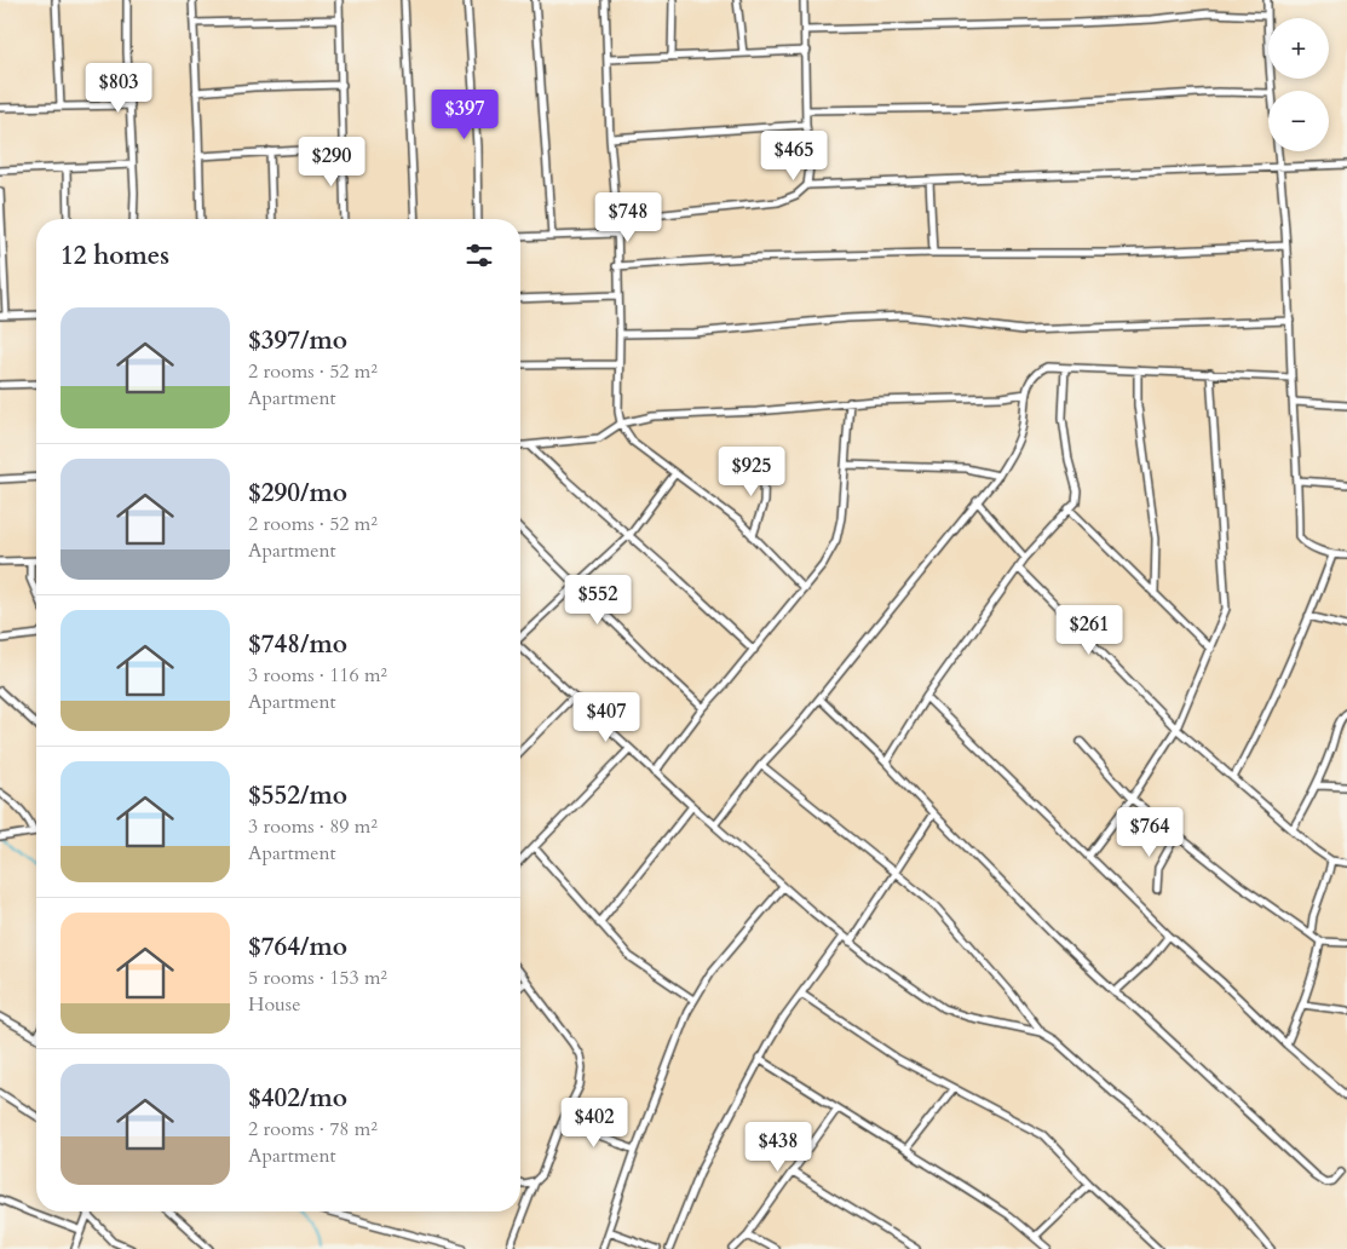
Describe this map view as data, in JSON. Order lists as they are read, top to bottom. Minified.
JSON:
{"page":{"map_buttons":["+","−"],"price":["$803","$397","$465","$290","$748","$925","$552","$261","$407","$764","$402","$438"],"heading":"12 homes","list":[{"name":"$397/mo","note":"2 rooms · 52 m² · Apartment"},{"name":"$290/mo","note":"2 rooms · 52 m² · Apartment"},{"name":"$748/mo","note":"3 rooms · 116 m² · Apartment"},{"name":"$552/mo","note":"3 rooms · 89 m² · Apartment"},{"name":"$764/mo","note":"5 rooms · 153 m² · House"},{"name":"$402/mo","note":"2 rooms · 78 m² · Apartment"}]}}
